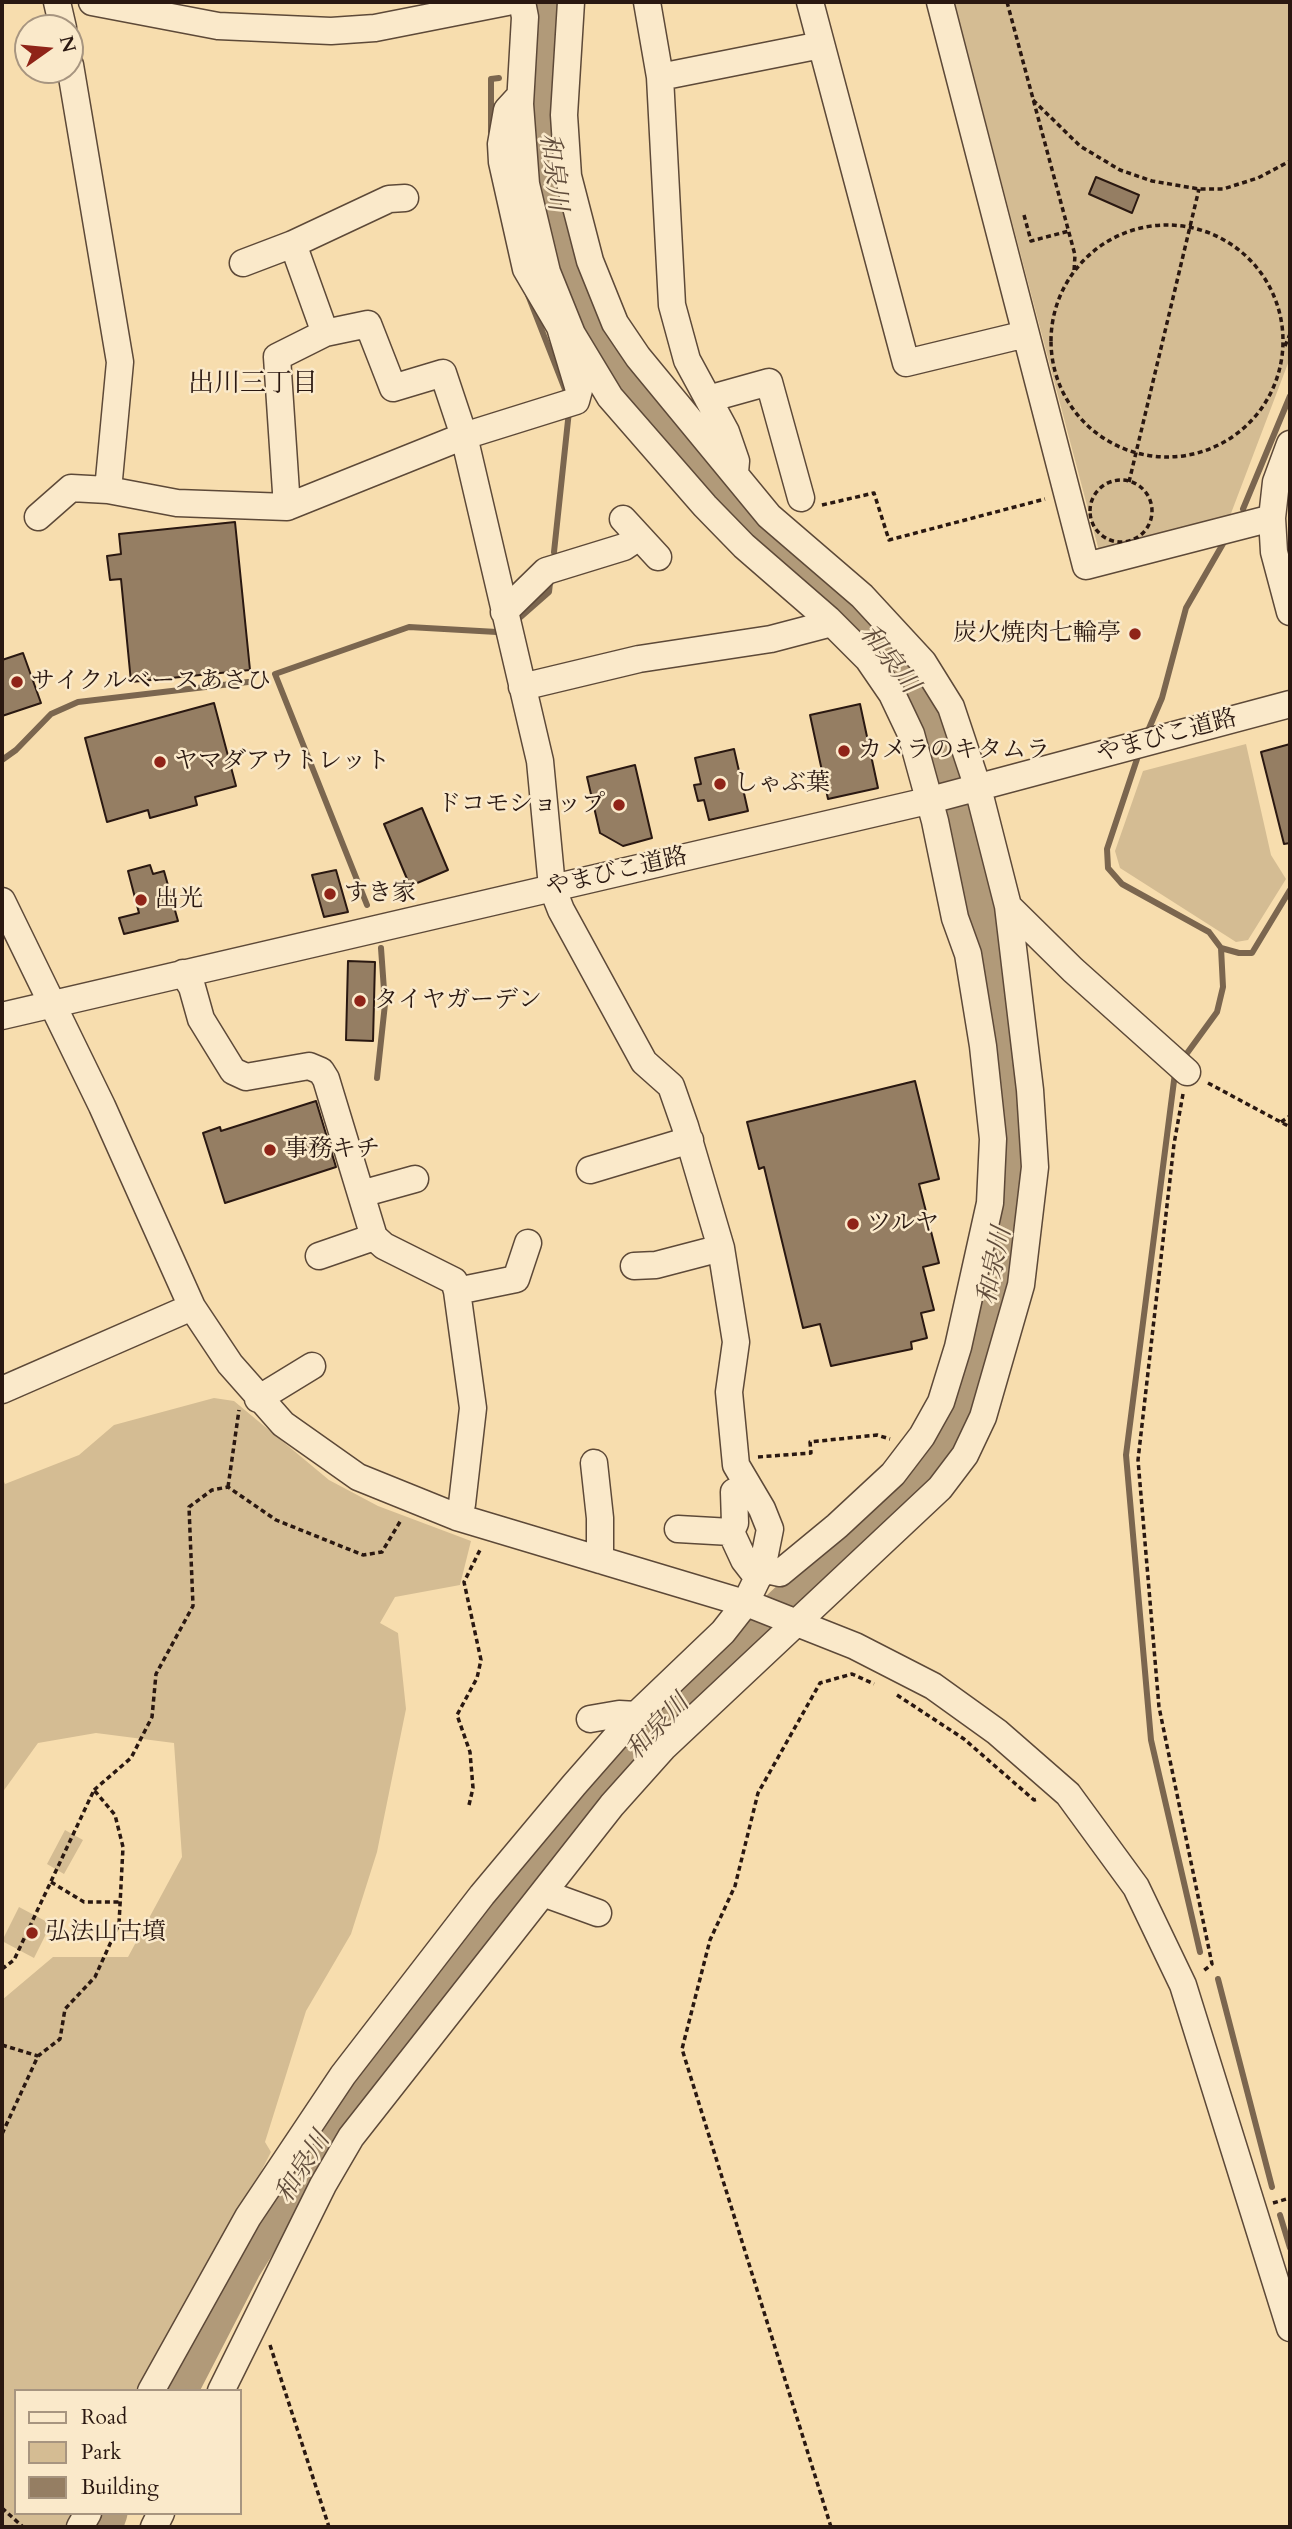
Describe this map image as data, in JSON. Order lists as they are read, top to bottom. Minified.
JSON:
{"streets":{"street":["やまびこ道路"]},"districts":["出川三丁目"],"water":["和泉川"],"places":["炭火焼肉七輪亭","サイクルベースあさひ","カメラのキタムラ","ヤマダアウトレット","しゃぶ葉","ドコモショップ","すき家","出光","タイヤガーデン","事務キチ","ツルヤ","弘法山古墳"],"legend":["Road","Park","Building"],"north":"right"}
